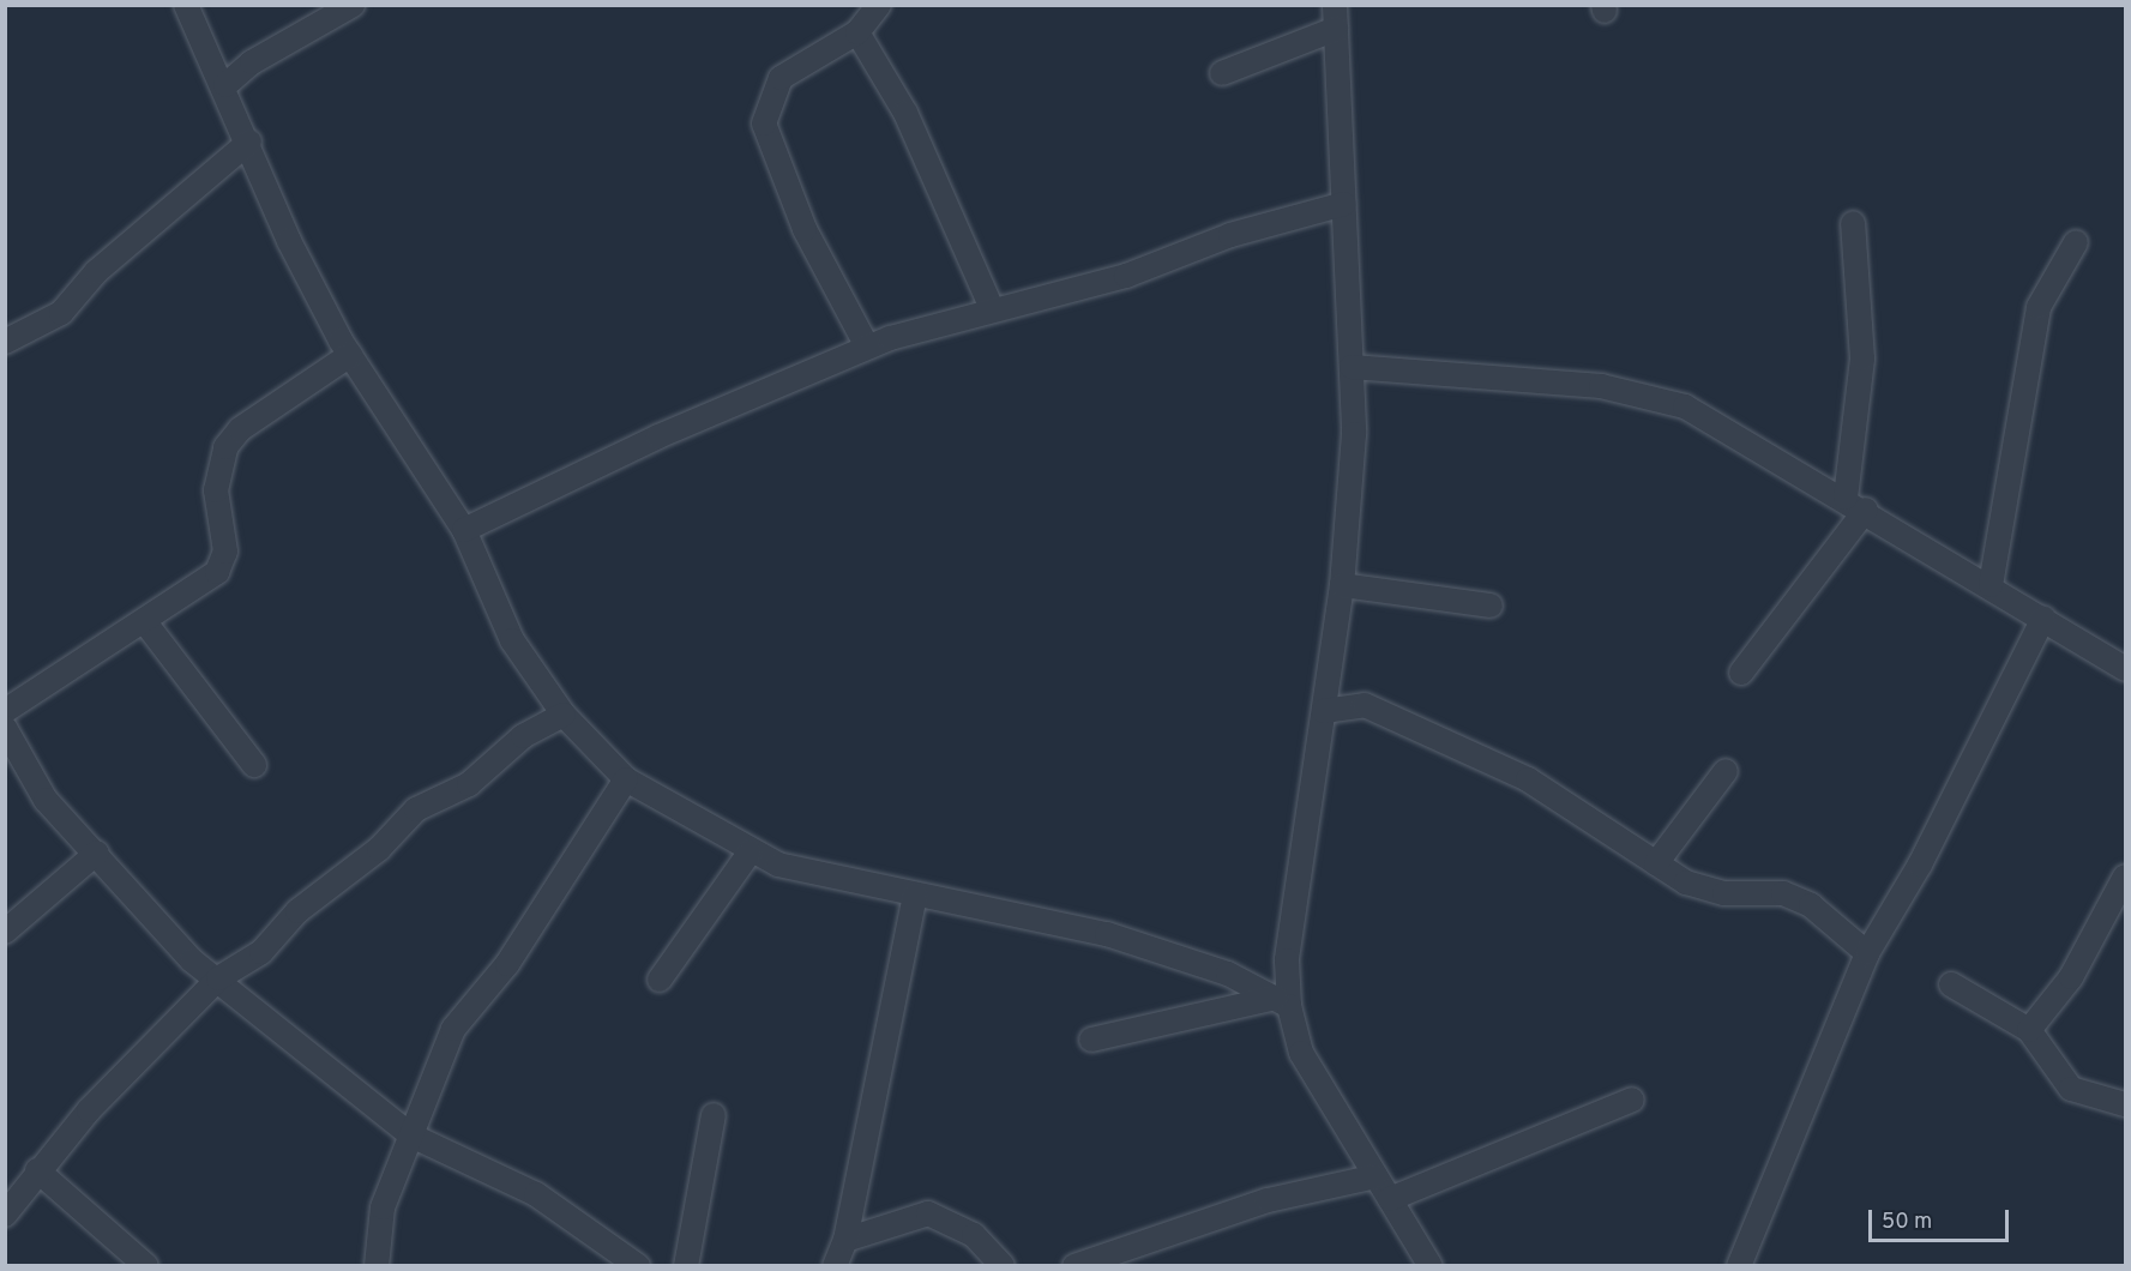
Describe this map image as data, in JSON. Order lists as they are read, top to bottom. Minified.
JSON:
{"scale_bar":"50 m"}
